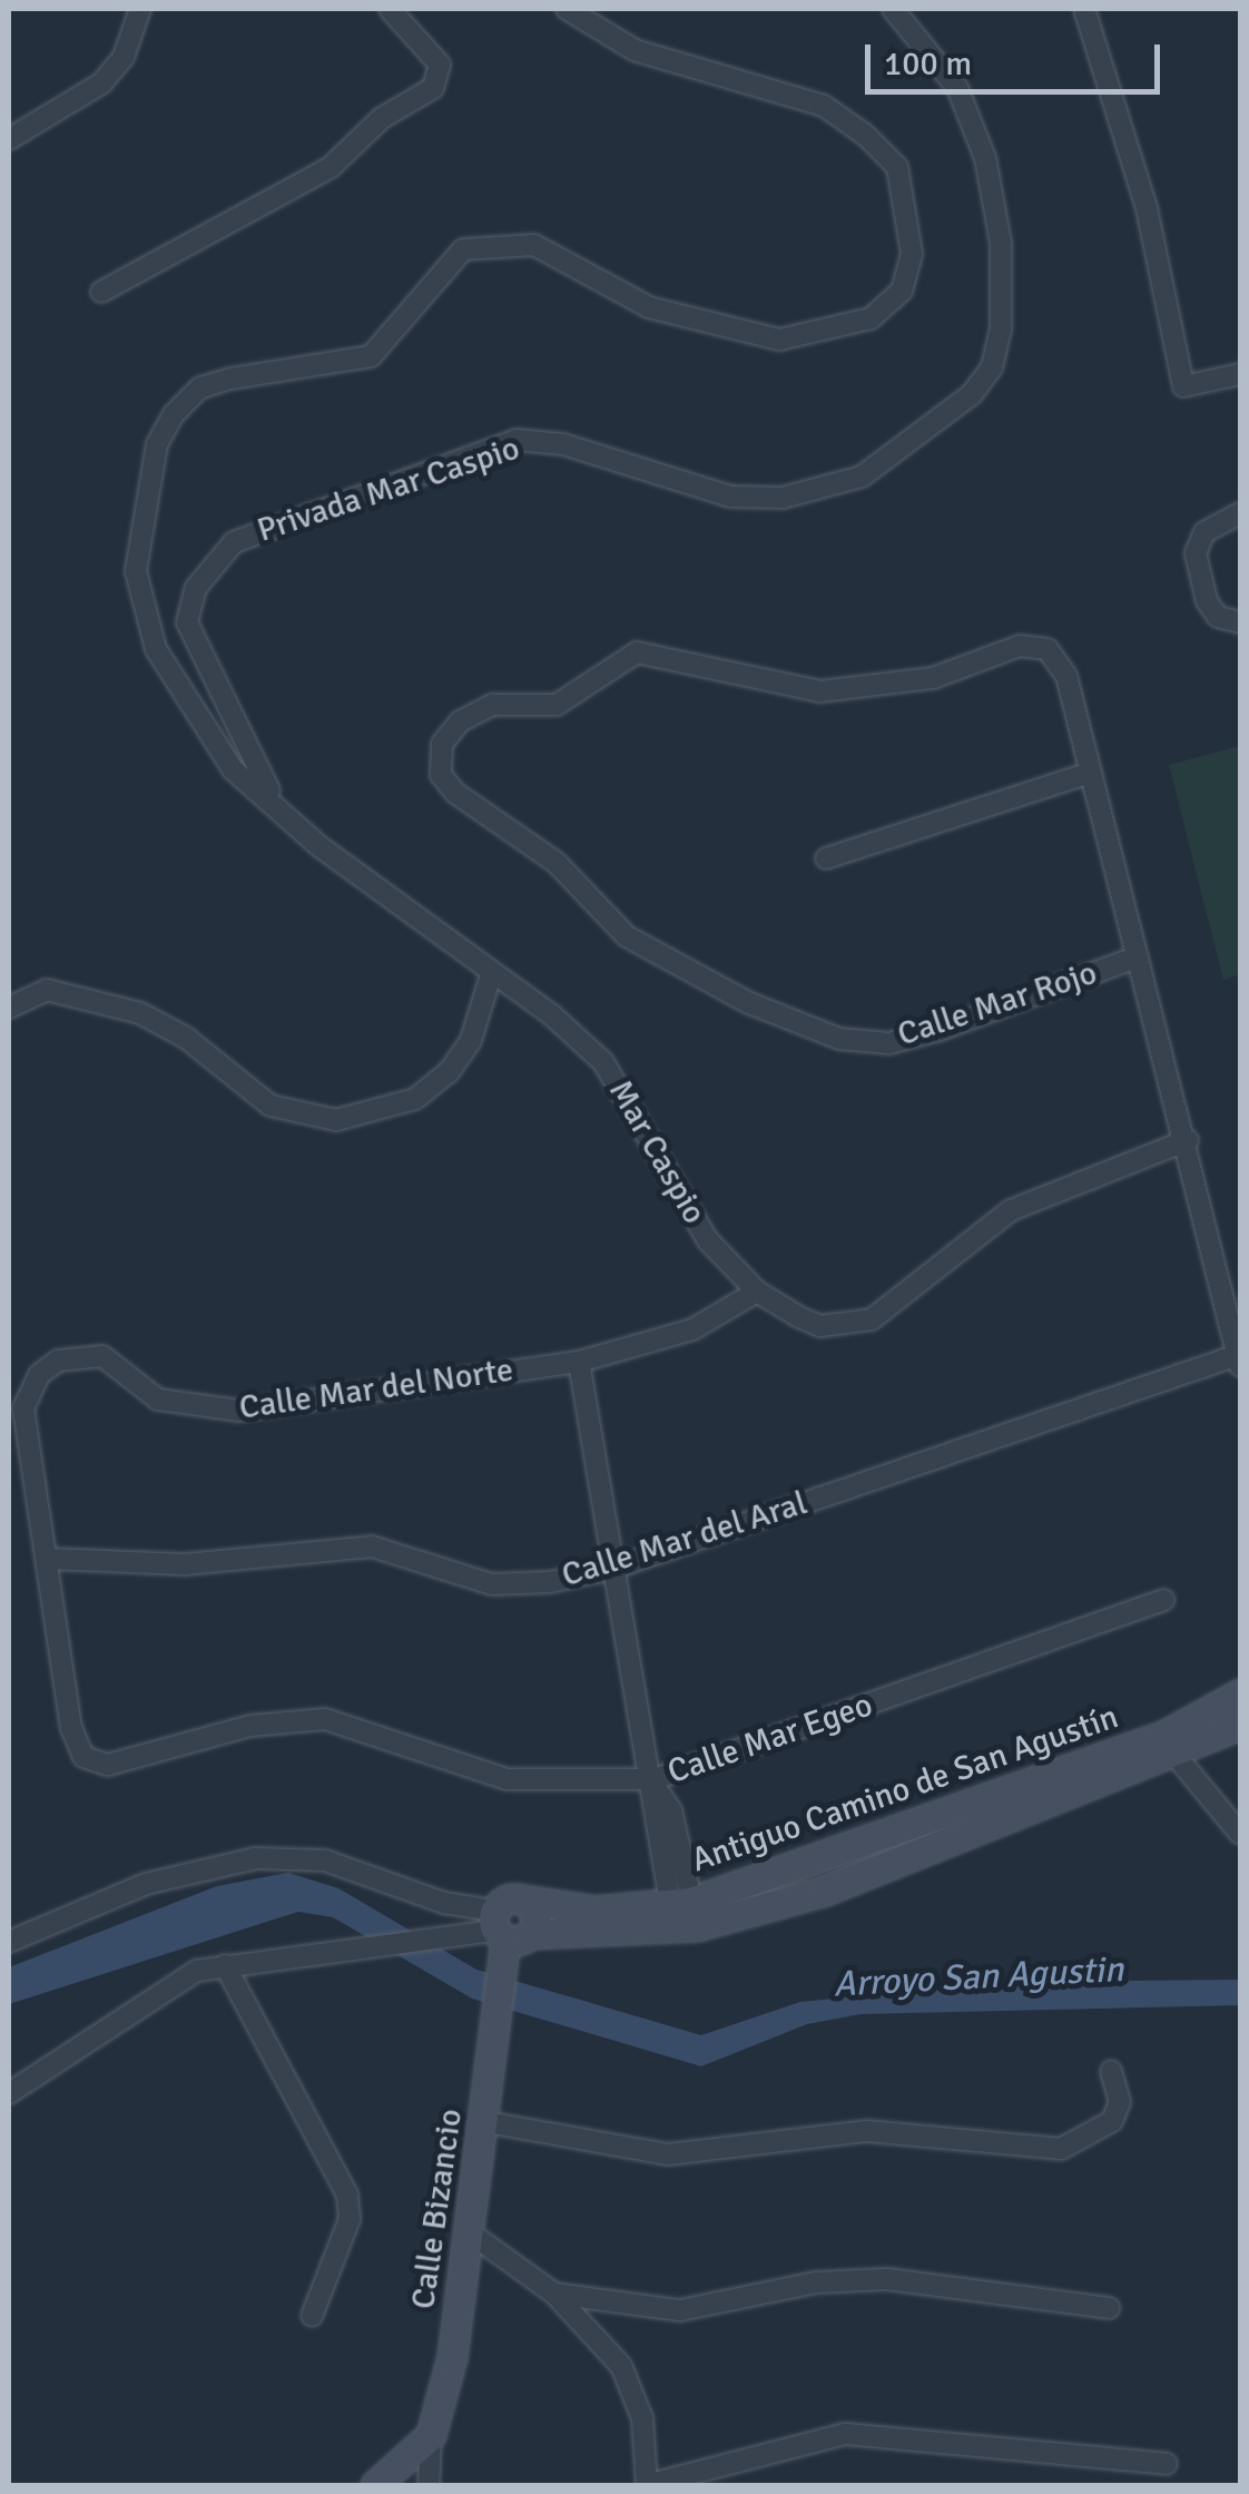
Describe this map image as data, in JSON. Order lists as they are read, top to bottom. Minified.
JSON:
{"streets":{"street":["Privada Mar Caspio","Calle Mar Rojo","Mar Caspio","Calle Mar del Norte","Calle Mar del Aral","Calle Mar Egeo","Antiguo Camino de San Agustín","Calle Bizancio"]},"crossings":[["Privada Mar Caspio","Mar Caspio"],["Mar Caspio","Calle Mar del Norte"],["Calle Mar del Aral","Calle Mar Egeo"],["Antiguo Camino de San Agustín","Calle Bizancio"]],"water":["Arroyo San Agustin"],"scale_bar":"100 m"}
